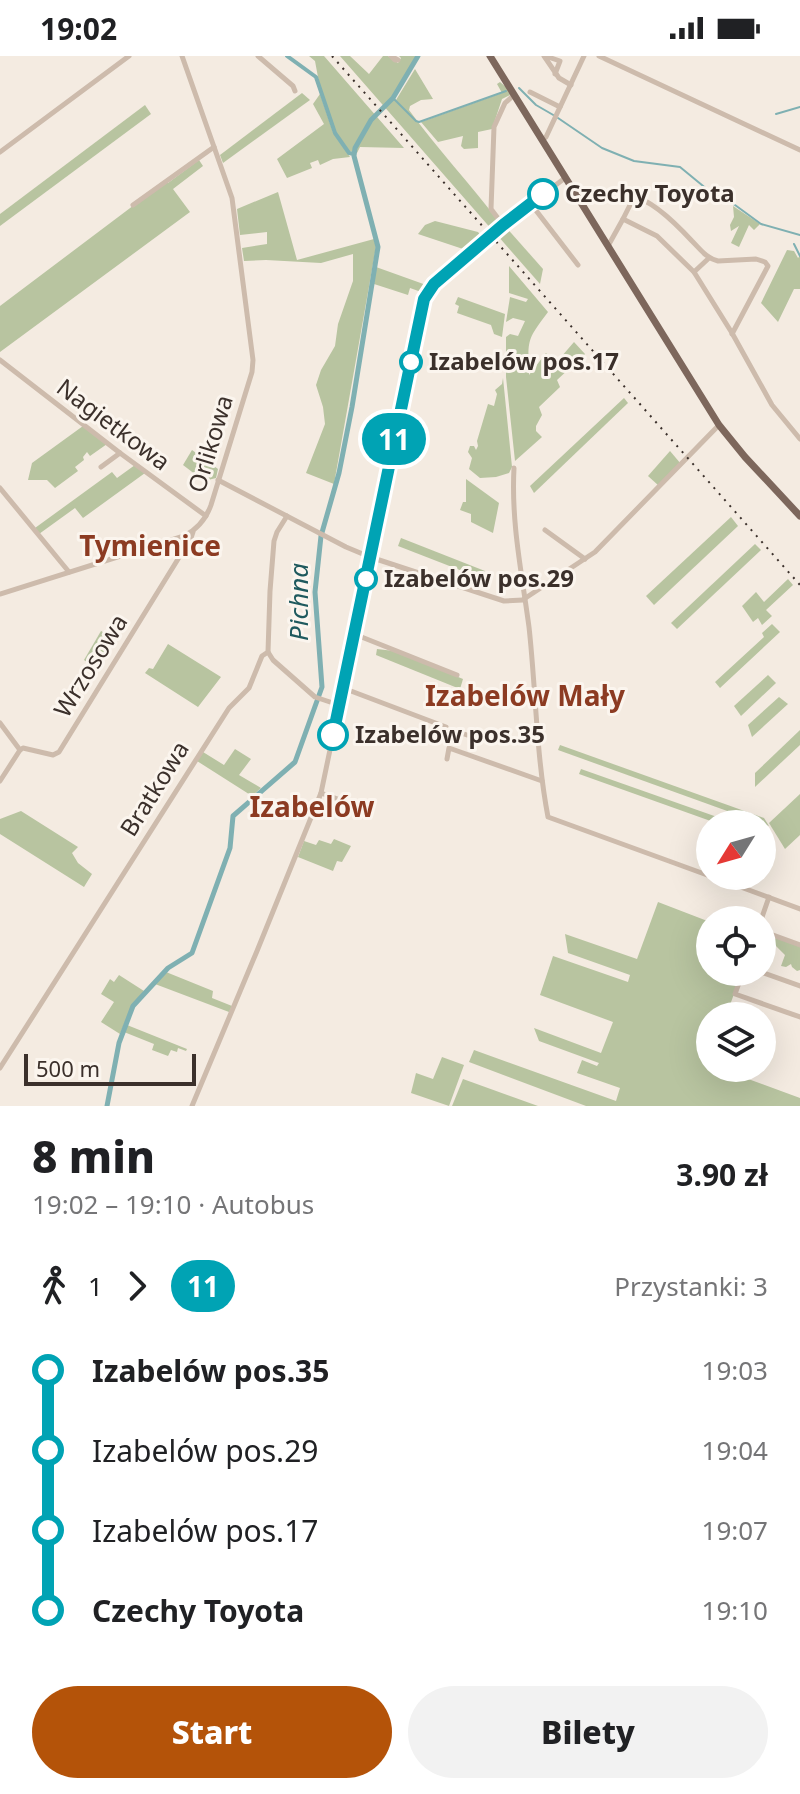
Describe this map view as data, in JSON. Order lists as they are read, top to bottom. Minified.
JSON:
{"streets":{"street":["Nagietkowa","Orlikowa","Wrzosowa","Bratkowa"]},"crossings":[["Nagietkowa","Orlikowa"],["Orlikowa","Wrzosowa"]],"districts":["Tymienice","Izabelów Mały","Izabelów"],"water":["Pichna"],"places":["Czechy Toyota","Izabelów pos.17","Izabelów pos.29","Izabelów pos.35"],"lines":["bus line 11"],"scale_bar":"500 m","north":"bottom left","page":{"status":"19:02","on_map":"11","scale":"500 m","heading":["8 min","19:02 – 19:10 · Autobus","3.90 zł"],"legs":["1","11","Przystanki: 3"],"list":[{"name":"Izabelów pos.35","value":"19:03"},{"name":"Izabelów pos.29","value":"19:04"},{"name":"Izabelów pos.17","value":"19:07"},{"name":"Czechy Toyota","value":"19:10"}],"buttons":["Start","Bilety"]}}
